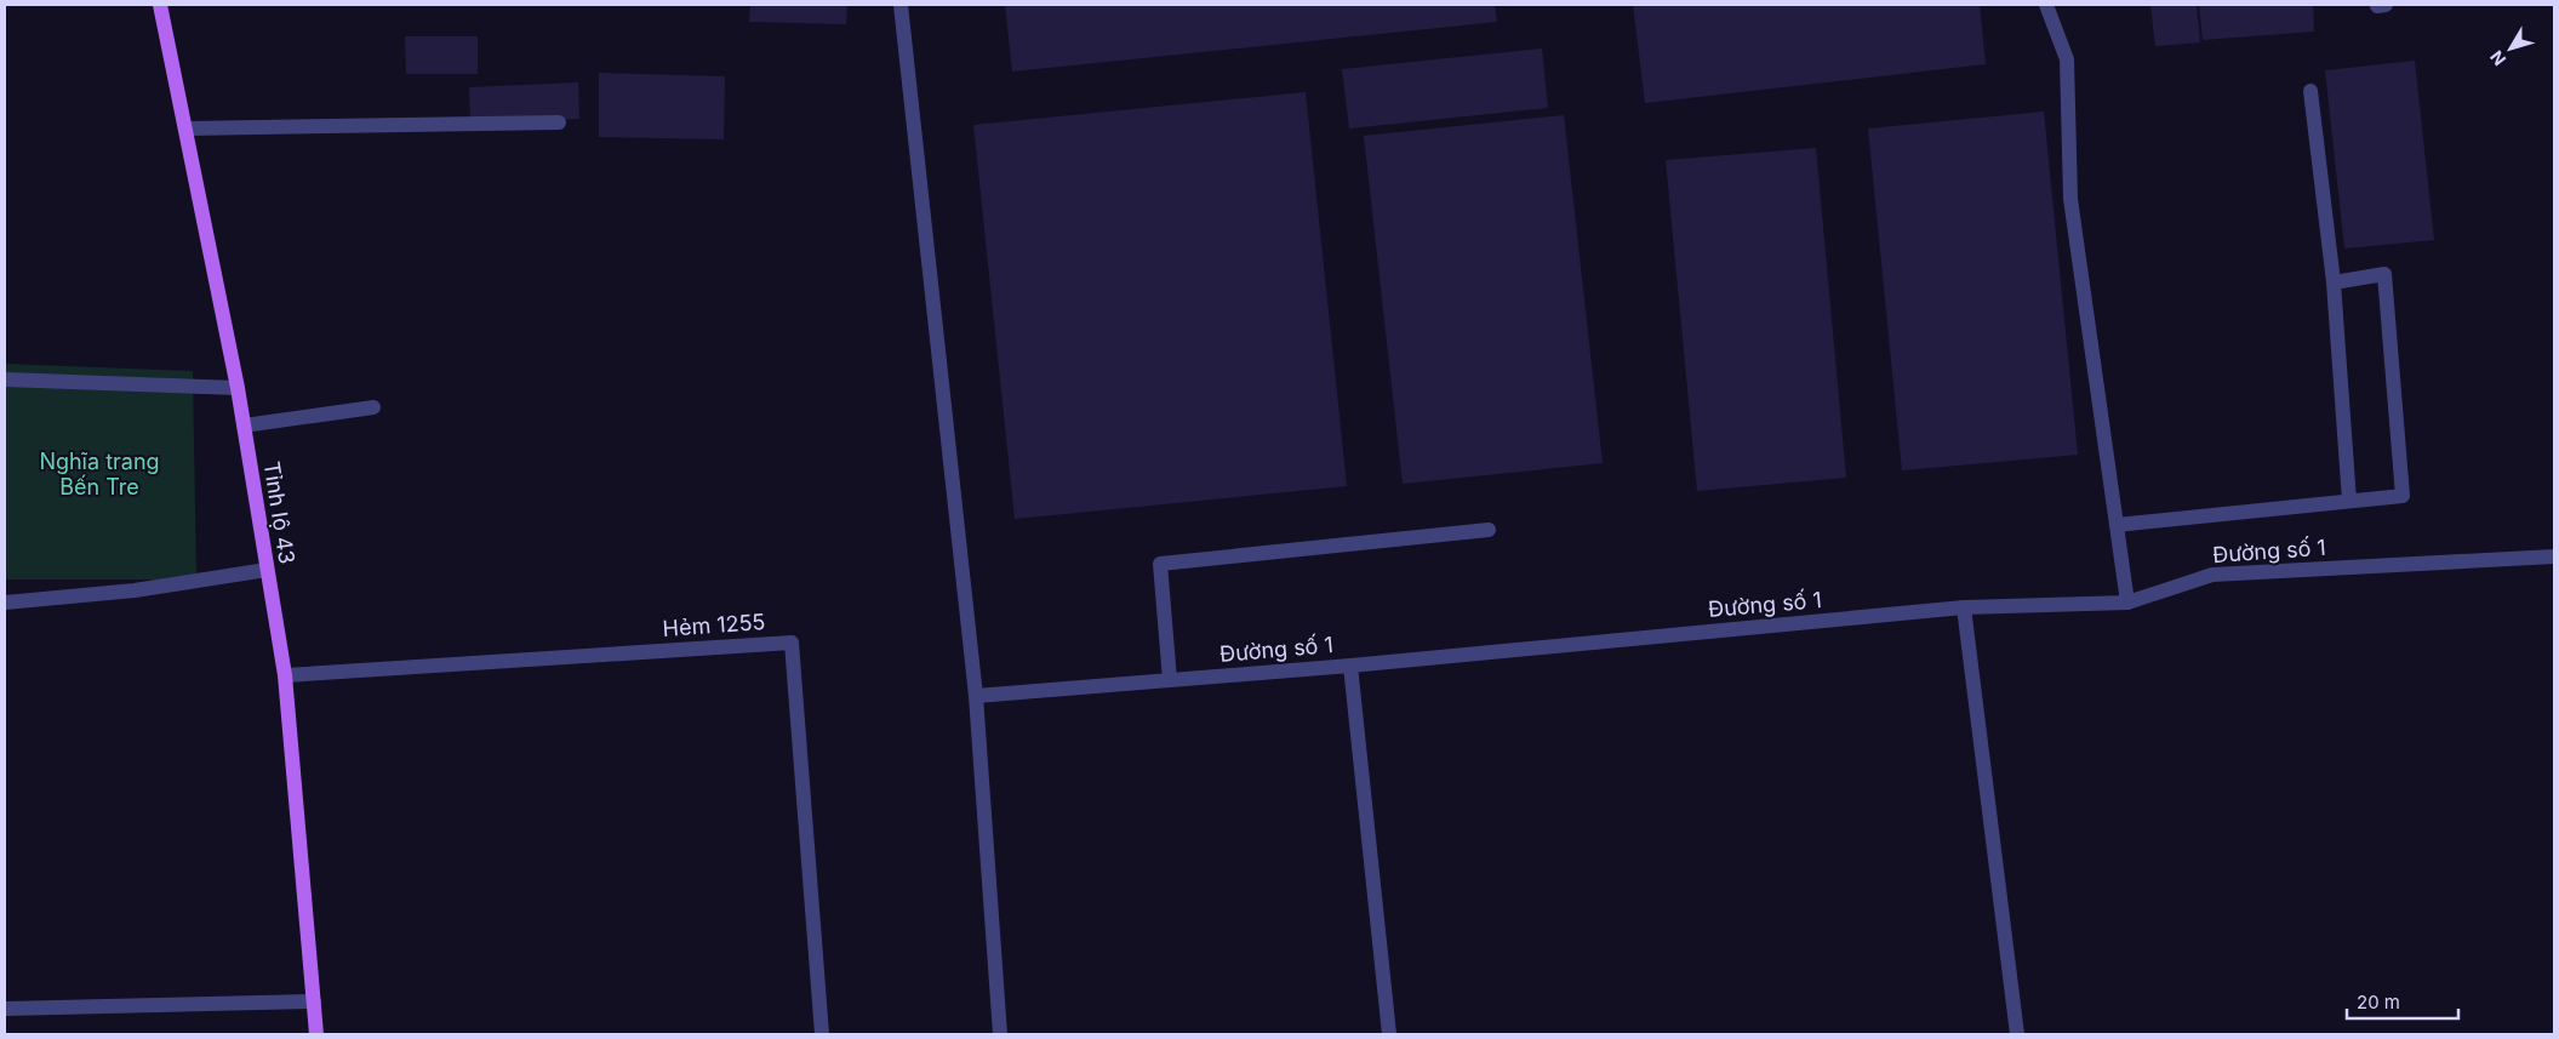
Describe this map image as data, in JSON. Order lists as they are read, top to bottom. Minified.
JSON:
{"streets":{"main road":["Tỉnh lộ 43"],"street":["Đường số 1","Hẻm 1255"]},"crossings":[["Tỉnh lộ 43","Hẻm 1255"]],"parks":["Nghĩa trang Bến Tre"],"scale_bar":"20 m","north":"bottom left"}
